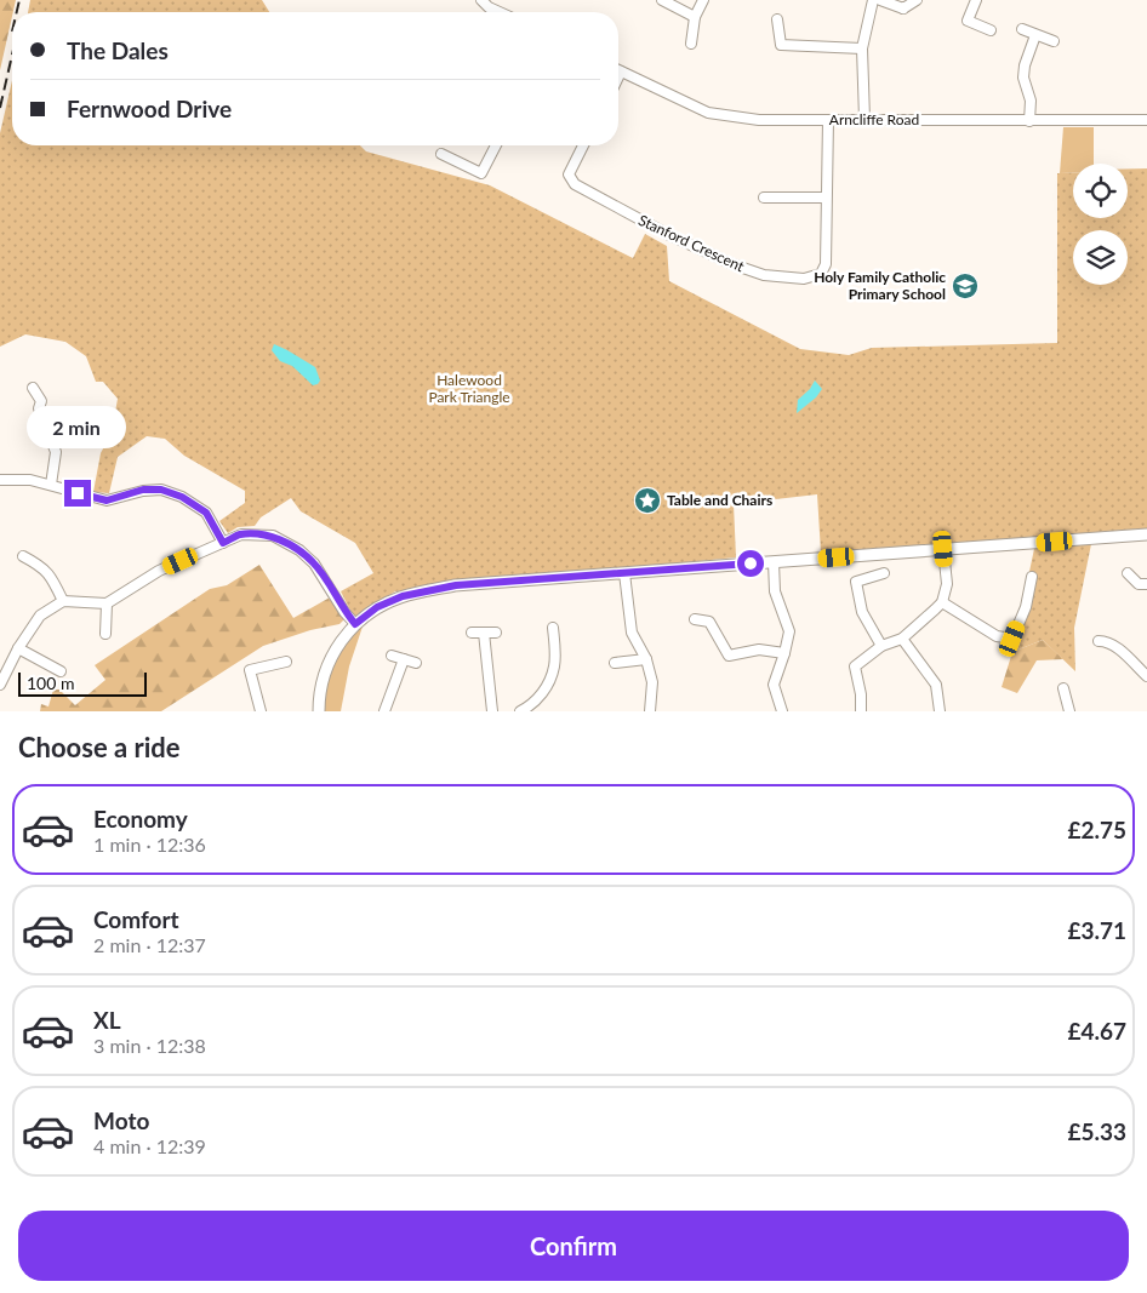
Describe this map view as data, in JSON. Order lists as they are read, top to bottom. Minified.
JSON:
{"streets":{"street":["Arncliffe Road","Stanford Crescent"]},"crossings":[["Arncliffe Road","Stanford Crescent"]],"parks":["Halewood Park Triangle"],"places":{"school or university":["Holy Family Catholic Primary School"],"place":["Table and Chairs"]},"scale_bar":"100 m","page":{"banner":["The Dales","Fernwood Drive"],"bubble":"2 min","scale":"100 m","heading":"Choose a ride","list":[{"name":"Economy","note":"1 min · 12:36","value":"£2.75"},{"name":"Comfort","note":"2 min · 12:37","value":"£3.71"},{"name":"XL","note":"3 min · 12:38","value":"£4.67"},{"name":"Moto","note":"4 min · 12:39","value":"£5.33"}],"buttons":"Confirm"}}
